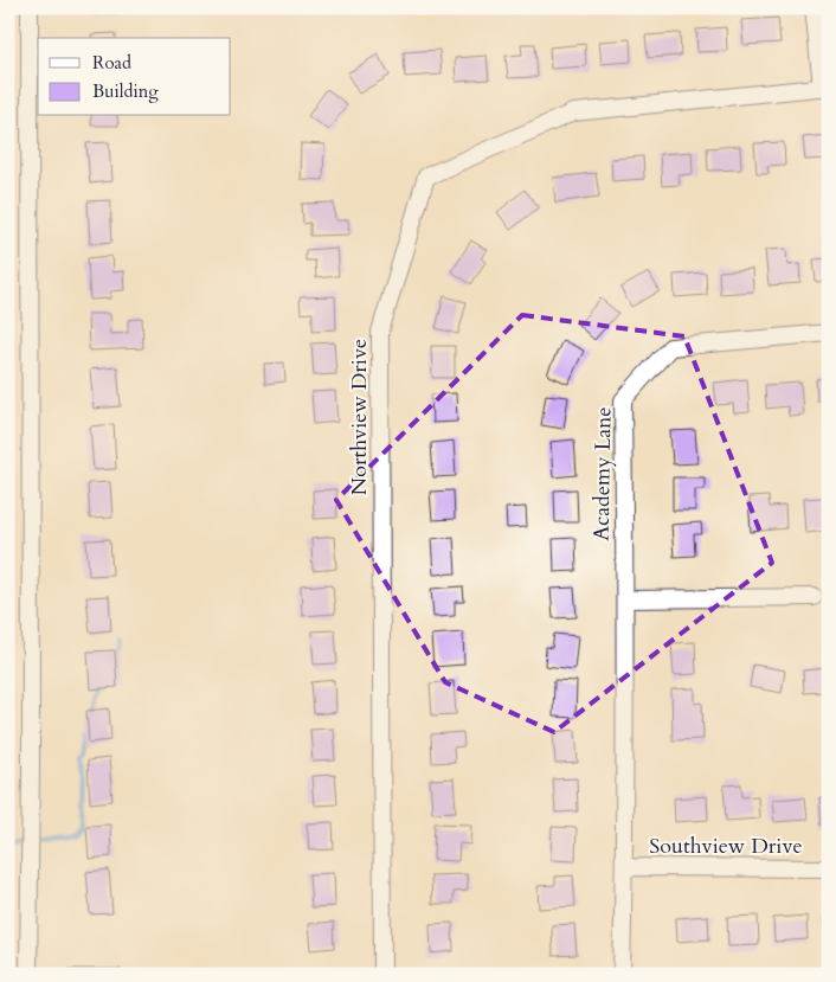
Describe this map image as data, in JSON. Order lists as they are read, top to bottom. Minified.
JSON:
{"streets":{"street":["Northview Drive","Academy Lane","Southview Drive"]},"crossings":[["Academy Lane","Southview Drive"]],"legend":["Road","Building"]}
